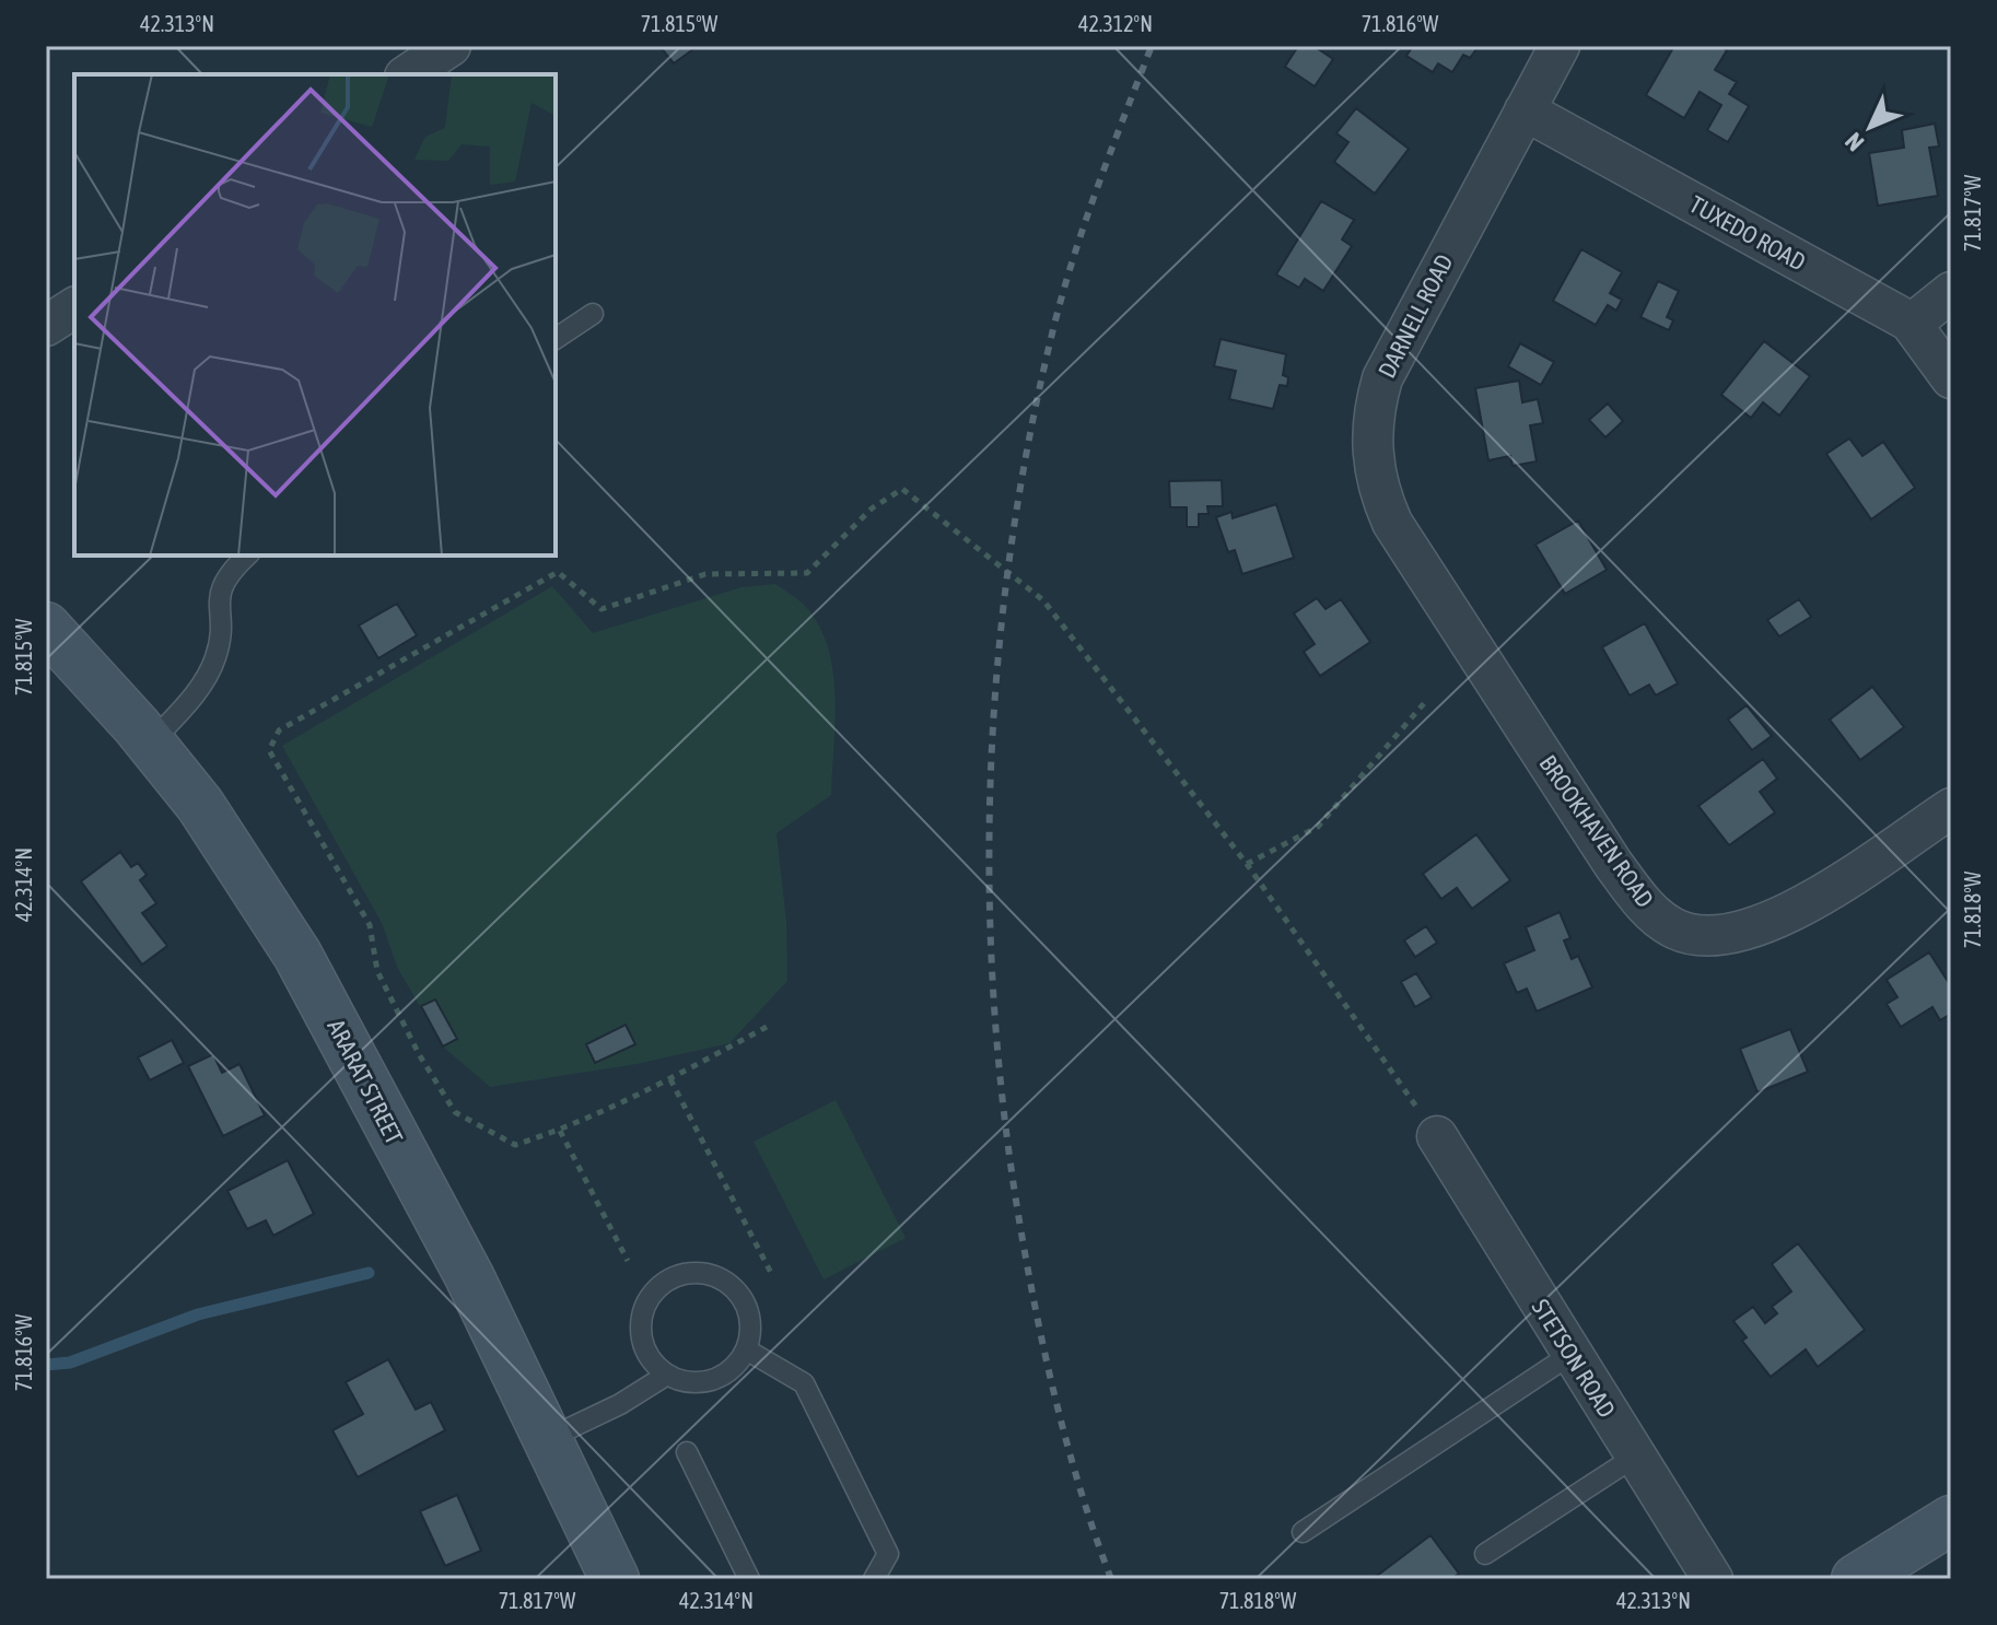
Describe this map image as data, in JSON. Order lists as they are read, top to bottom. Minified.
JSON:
{"streets":{"main road":["ARARAT STREET"],"street":["TUXEDO ROAD","DARNELL ROAD","BROOKHAVEN ROAD","STETSON ROAD"]},"crossings":[["TUXEDO ROAD","DARNELL ROAD"],["DARNELL ROAD","BROOKHAVEN ROAD"]],"north":"bottom left","coordinates":["42.313°N","71.815°W","42.312°N","71.816°W","71.817°W","42.314°N","71.818°W"]}
